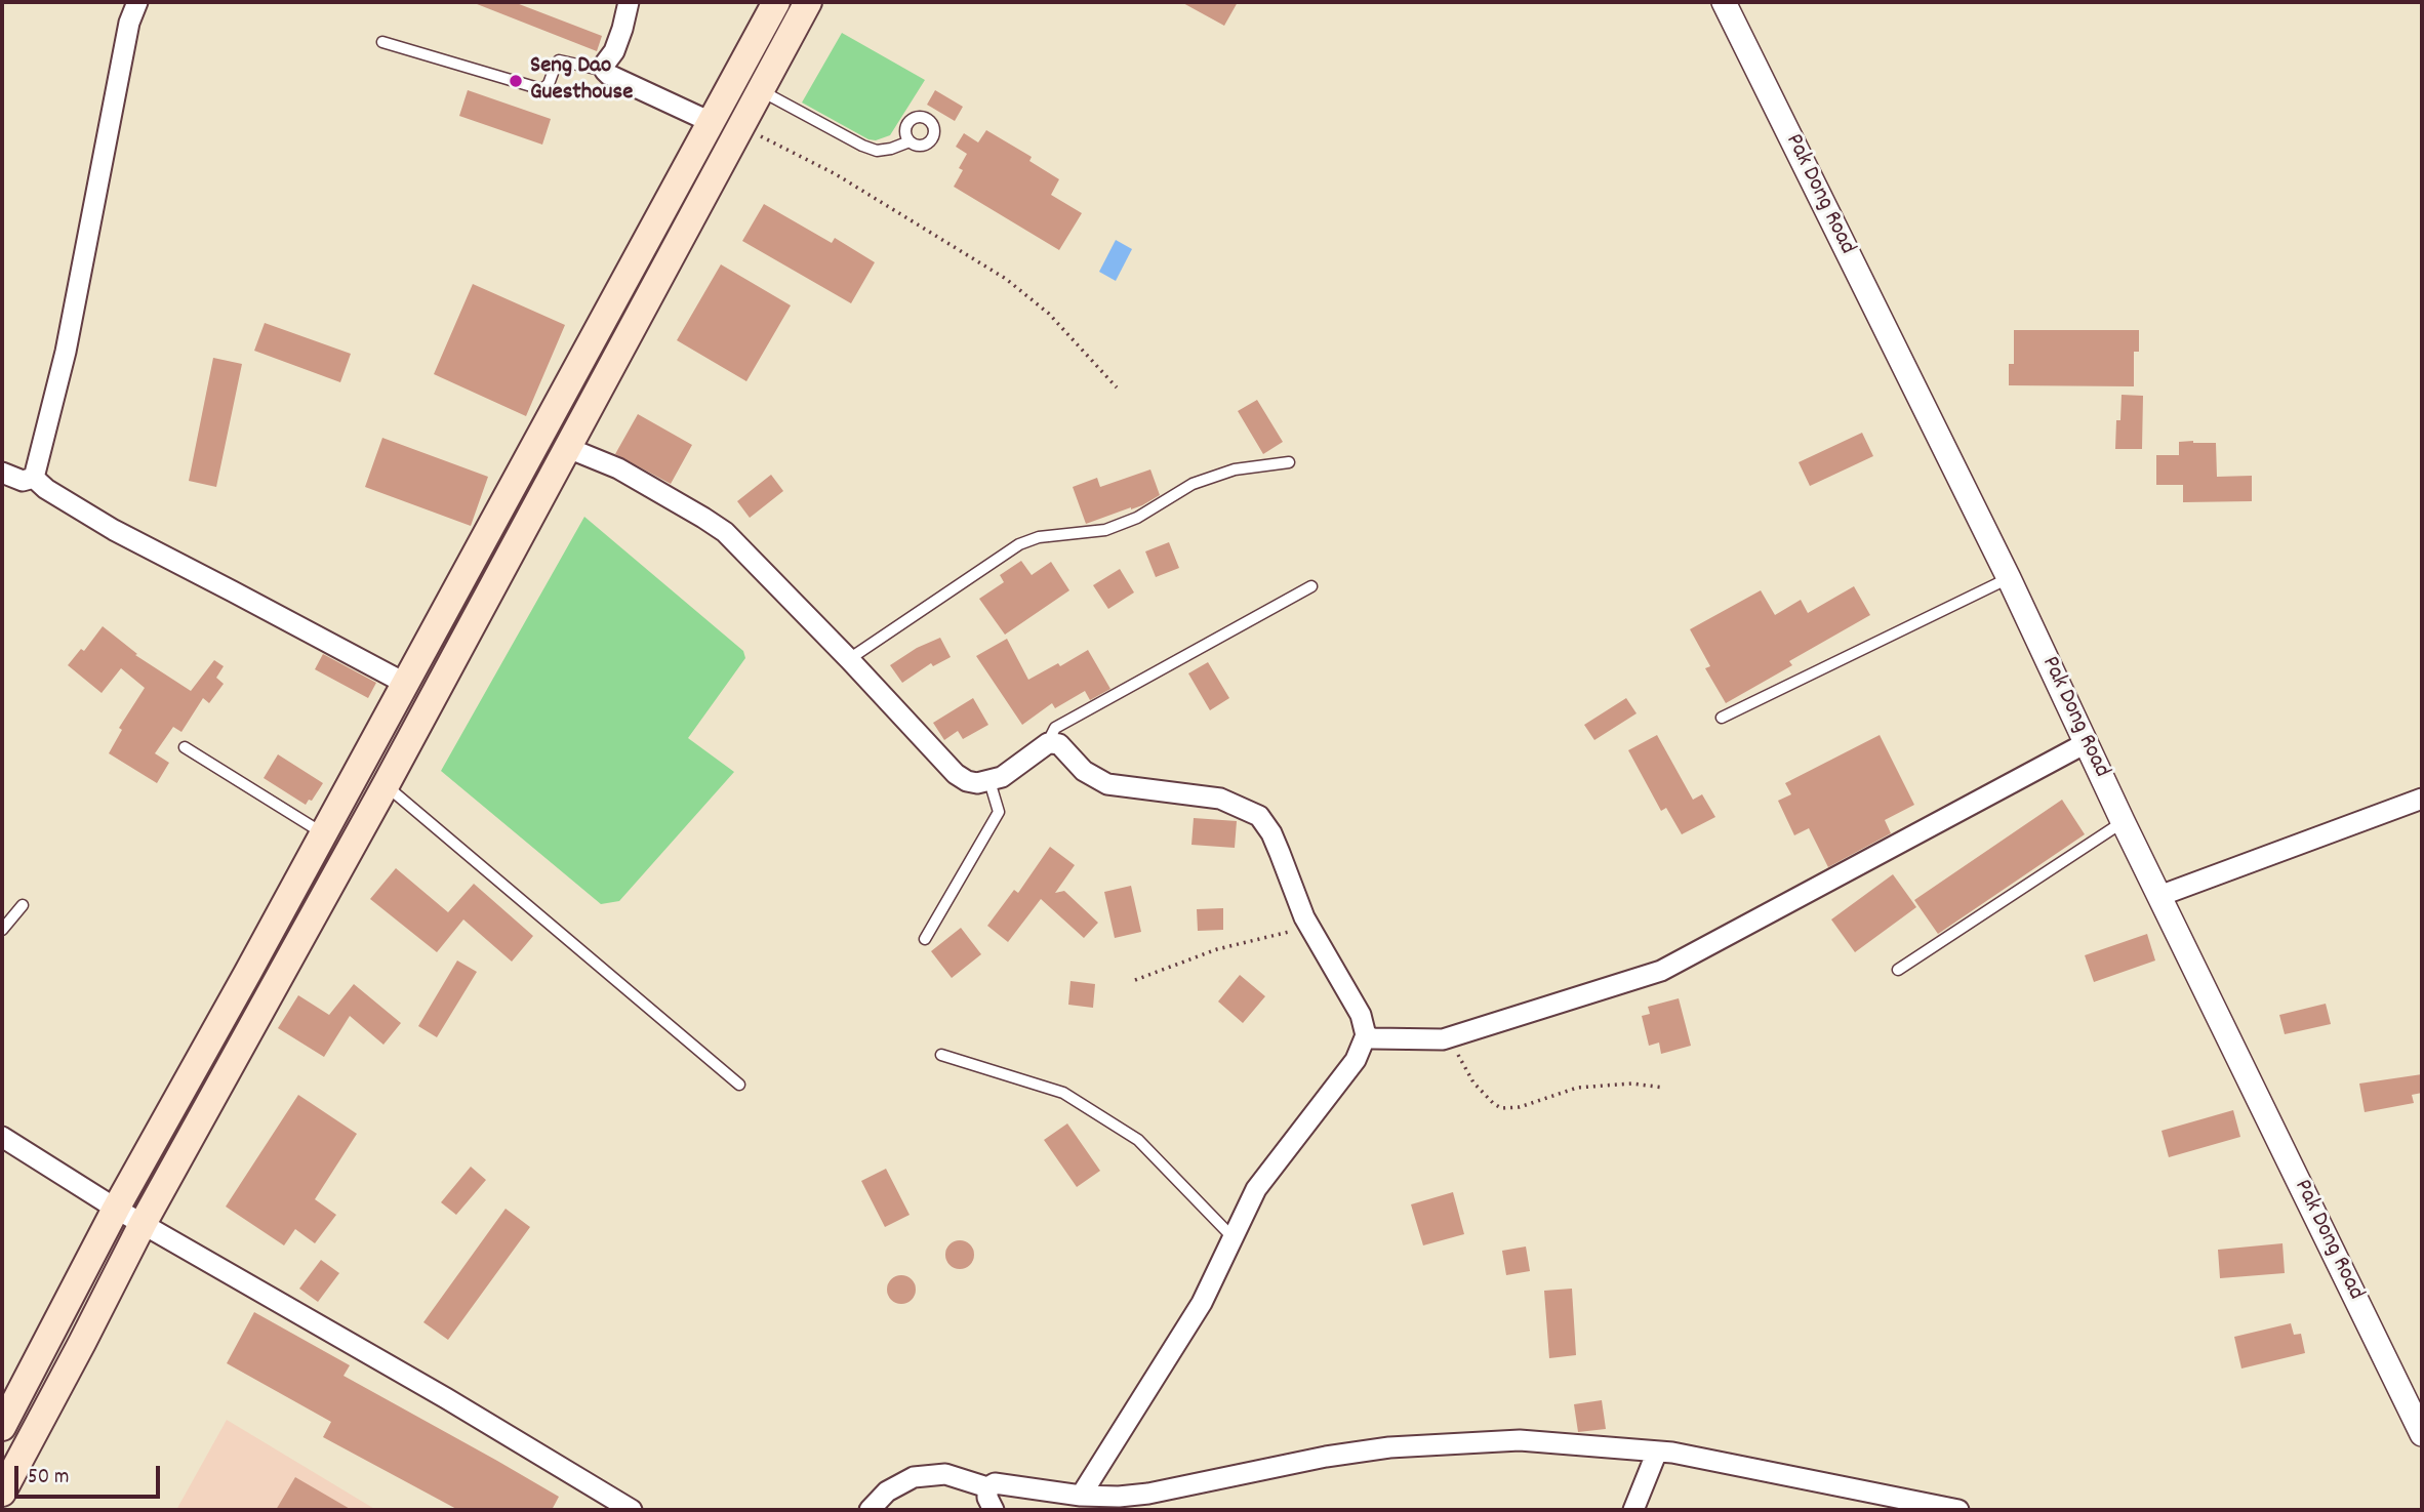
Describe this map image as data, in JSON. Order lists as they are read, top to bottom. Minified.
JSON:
{"streets":{"street":["Pak Dong Road"]},"places":["Seng Dao Guesthouse"],"scale_bar":"50 m"}
